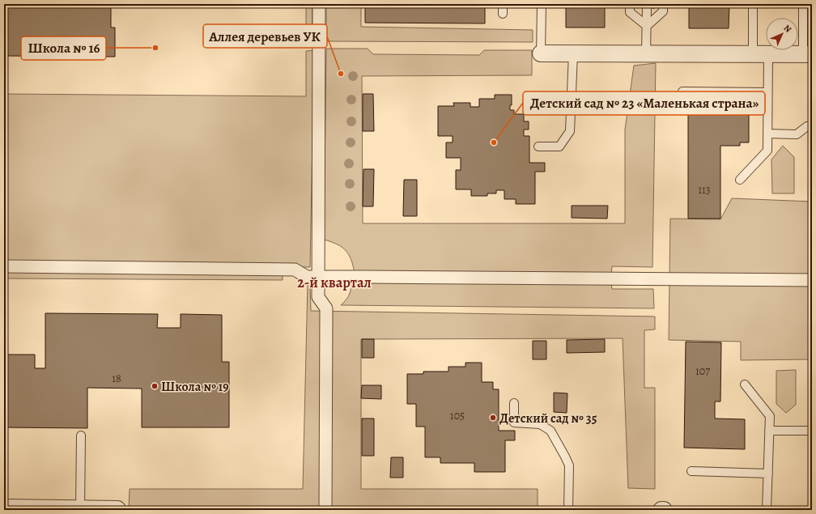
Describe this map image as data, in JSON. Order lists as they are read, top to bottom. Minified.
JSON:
{"districts":["2-й квартал"],"places":["Школа № 16","Аллея деревьев УК","Детский сад № 23 «Маленькая страна»","Школа № 19","Детский сад № 35"],"house_numbers":["113","107","18","105"],"north":"top right"}
